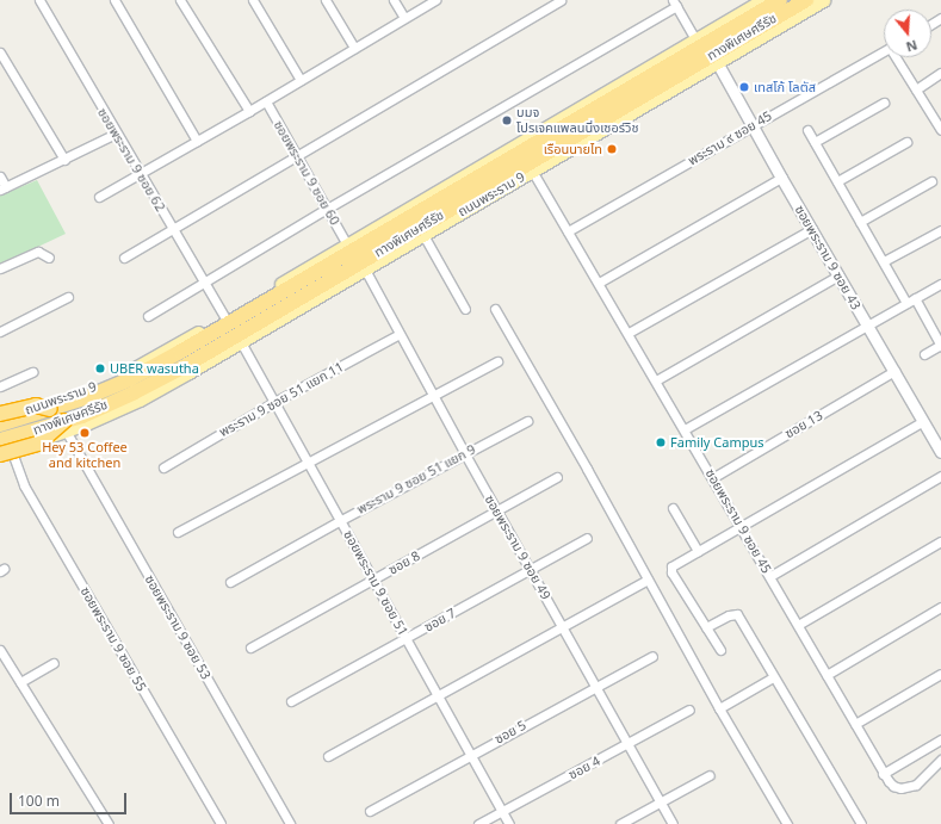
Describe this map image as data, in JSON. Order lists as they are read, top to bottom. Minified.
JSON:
{"streets":{"highway":["ทางพิเศษศรีรัช"],"main road":["ถนนพระราม 9"],"street":["พระราม ๙ ซอย 45","ซอยพระราม 9 ซอย 62","ซอยพระราม 9 ซอย 60","ซอยพระราม 9 ซอย 43","พระราม 9 ซอย 51 แยก 11","ซอย 13","พระราม 9 ซอย 51 แยก 9","ซอยพระราม 9 ซอย 45","ซอยพระราม 9 ซอย 49","ซอย 8","ซอยพระราม 9 ซอย 51","ซอย 7","ซอยพระราม 9 ซอย 53","ซอยพระราม 9 ซอย 55","ซอย 5","ซอย 4"]},"crossings":[["ทางพิเศษศรีรัช","ถนนพระราม 9"],["ทางพิเศษศรีรัช","ซอยพระราม 9 ซอย 53"],["พระราม ๙ ซอย 45","ซอยพระราม 9 ซอย 43"],["พระราม ๙ ซอย 45","ซอยพระราม 9 ซอย 45"],["ซอยพระราม 9 ซอย 62","ถนนพระราม 9"],["ซอยพระราม 9 ซอย 60","ถนนพระราม 9"],["ถนนพระราม 9","ซอยพระราม 9 ซอย 43"],["ถนนพระราม 9","ซอยพระราม 9 ซอย 45"],["ถนนพระราม 9","ซอยพระราม 9 ซอย 49"],["ถนนพระราม 9","ซอยพระราม 9 ซอย 51"],["ถนนพระราม 9","ซอยพระราม 9 ซอย 53"],["ถนนพระราม 9","ซอยพระราม 9 ซอย 55"],["ซอยพระราม 9 ซอย 43","ซอย 13"],["พระราม 9 ซอย 51 แยก 11","ซอยพระราม 9 ซอย 49"],["พระราม 9 ซอย 51 แยก 11","ซอยพระราม 9 ซอย 51"],["ซอย 13","ซอยพระราม 9 ซอย 45"],["พระราม 9 ซอย 51 แยก 9","ซอยพระราม 9 ซอย 49"],["พระราม 9 ซอย 51 แยก 9","ซอยพระราม 9 ซอย 51"],["ซอยพระราม 9 ซอย 49","ซอย 8"],["ซอยพระราม 9 ซอย 49","ซอย 7"],["ซอยพระราม 9 ซอย 49","ซอย 5"],["ซอยพระราม 9 ซอย 49","ซอย 4"],["ซอย 8","ซอยพระราม 9 ซอย 51"],["ซอยพระราม 9 ซอย 51","ซอย 7"],["ซอยพระราม 9 ซอย 51","ซอย 5"],["ซอยพระราม 9 ซอย 51","ซอย 4"]],"places":["เทสโก้ โลตัส","บมจ โปรเจคแพลนนิ่งเซอร์วิช","เรือนนายไท","UBER wasutha","Hey 53 Coffee and kitchen","Family Campus"],"scale_bar":"100 m","north":"bottom"}
